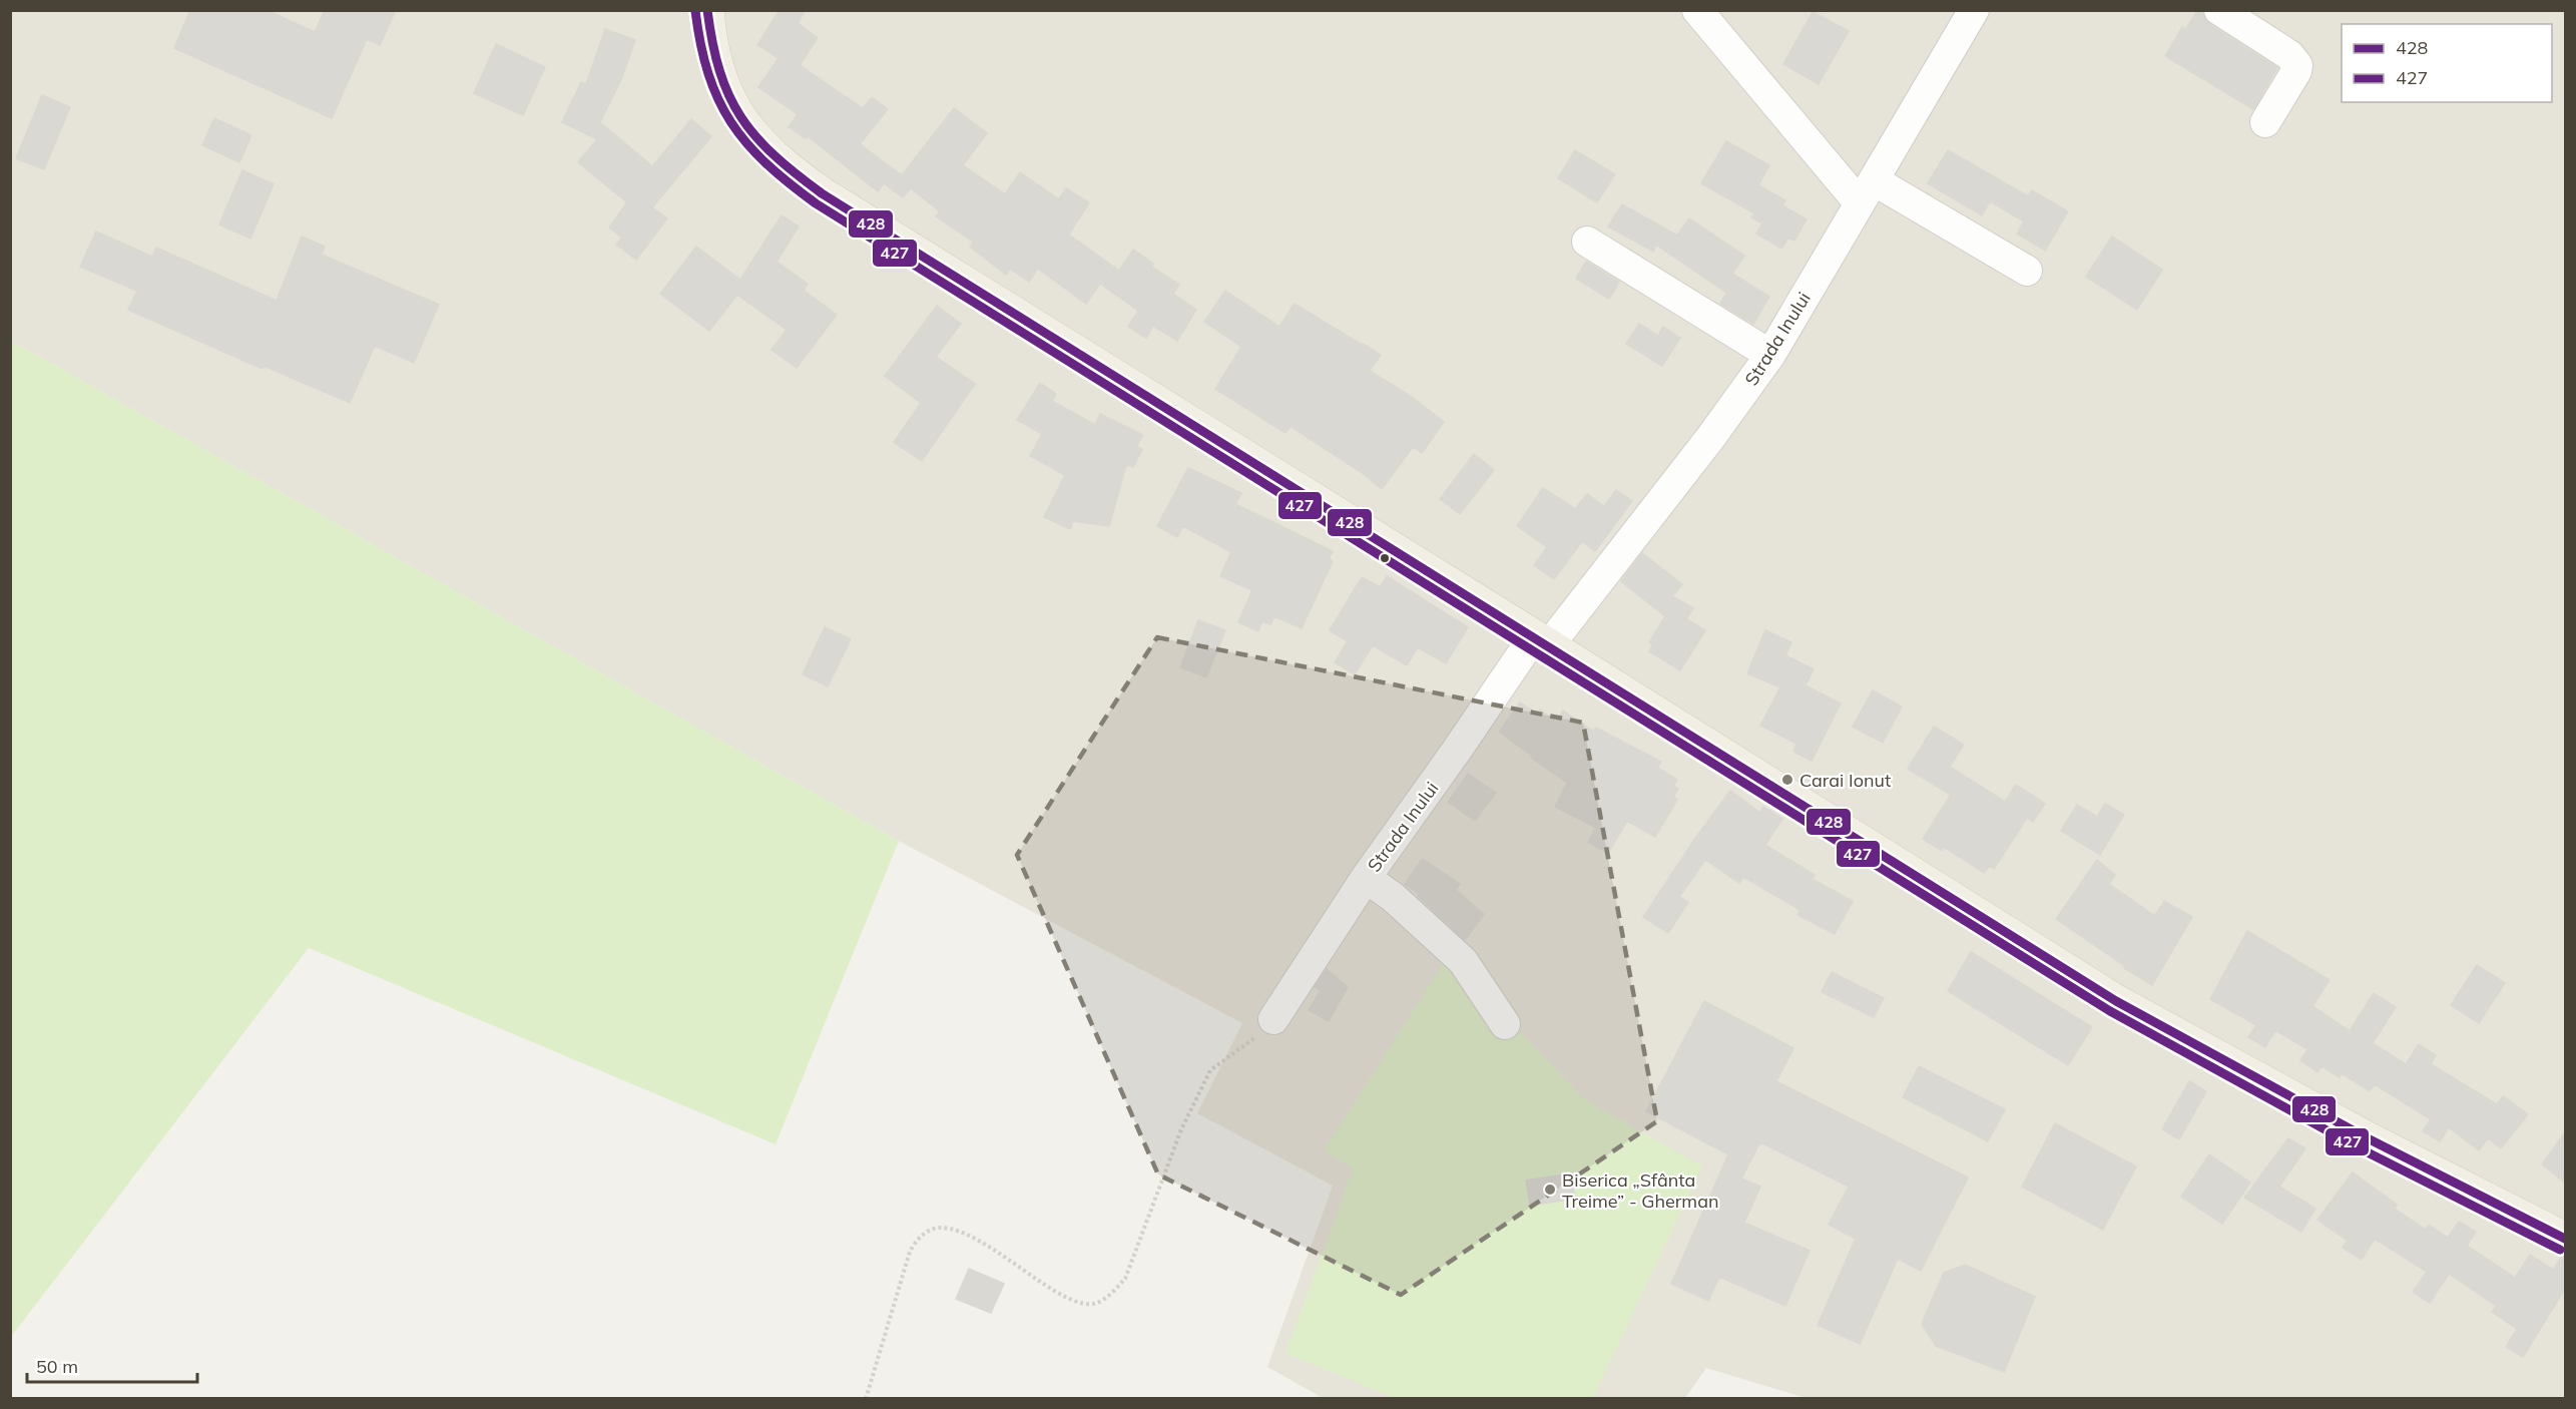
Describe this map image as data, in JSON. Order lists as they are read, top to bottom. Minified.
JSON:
{"streets":{"street":["Strada Inului"]},"places":["Carai Ionut","Biserica „Sfânta Treime” - Gherman"],"lines":["transit line 428","transit line 427"],"legend":["428","427"],"scale_bar":"50 m"}
